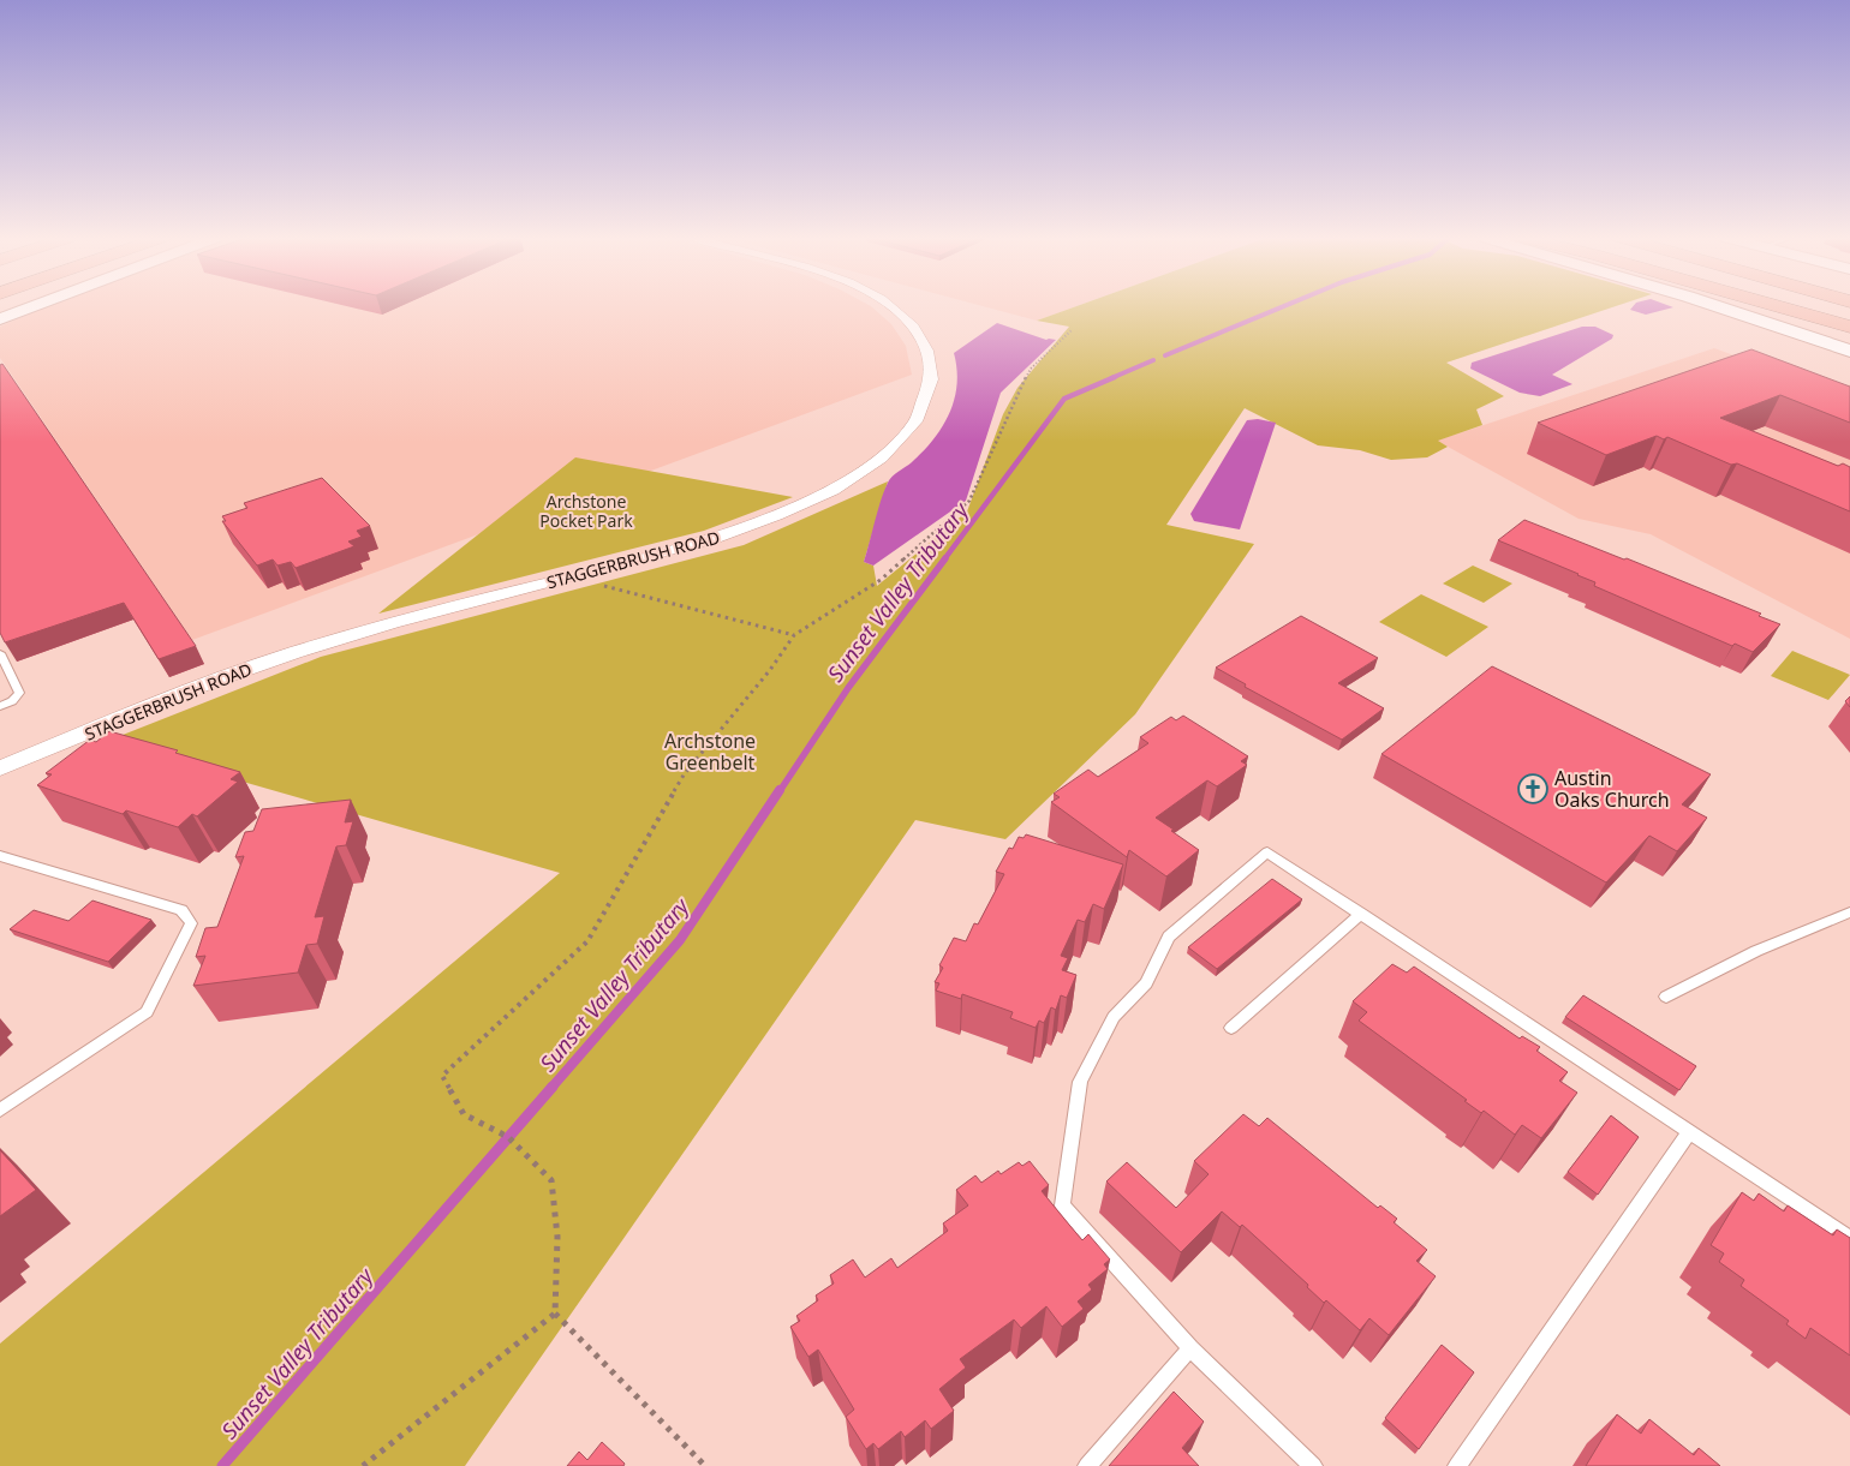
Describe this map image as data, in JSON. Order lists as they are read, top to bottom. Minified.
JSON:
{"streets":{"street":["STAGGERBRUSH ROAD"]},"water":["Sunset Valley Tributary"],"parks":["Archstone Pocket Park","Archstone Greenbelt"],"places":{"church":["Austin Oaks Church"]}}
